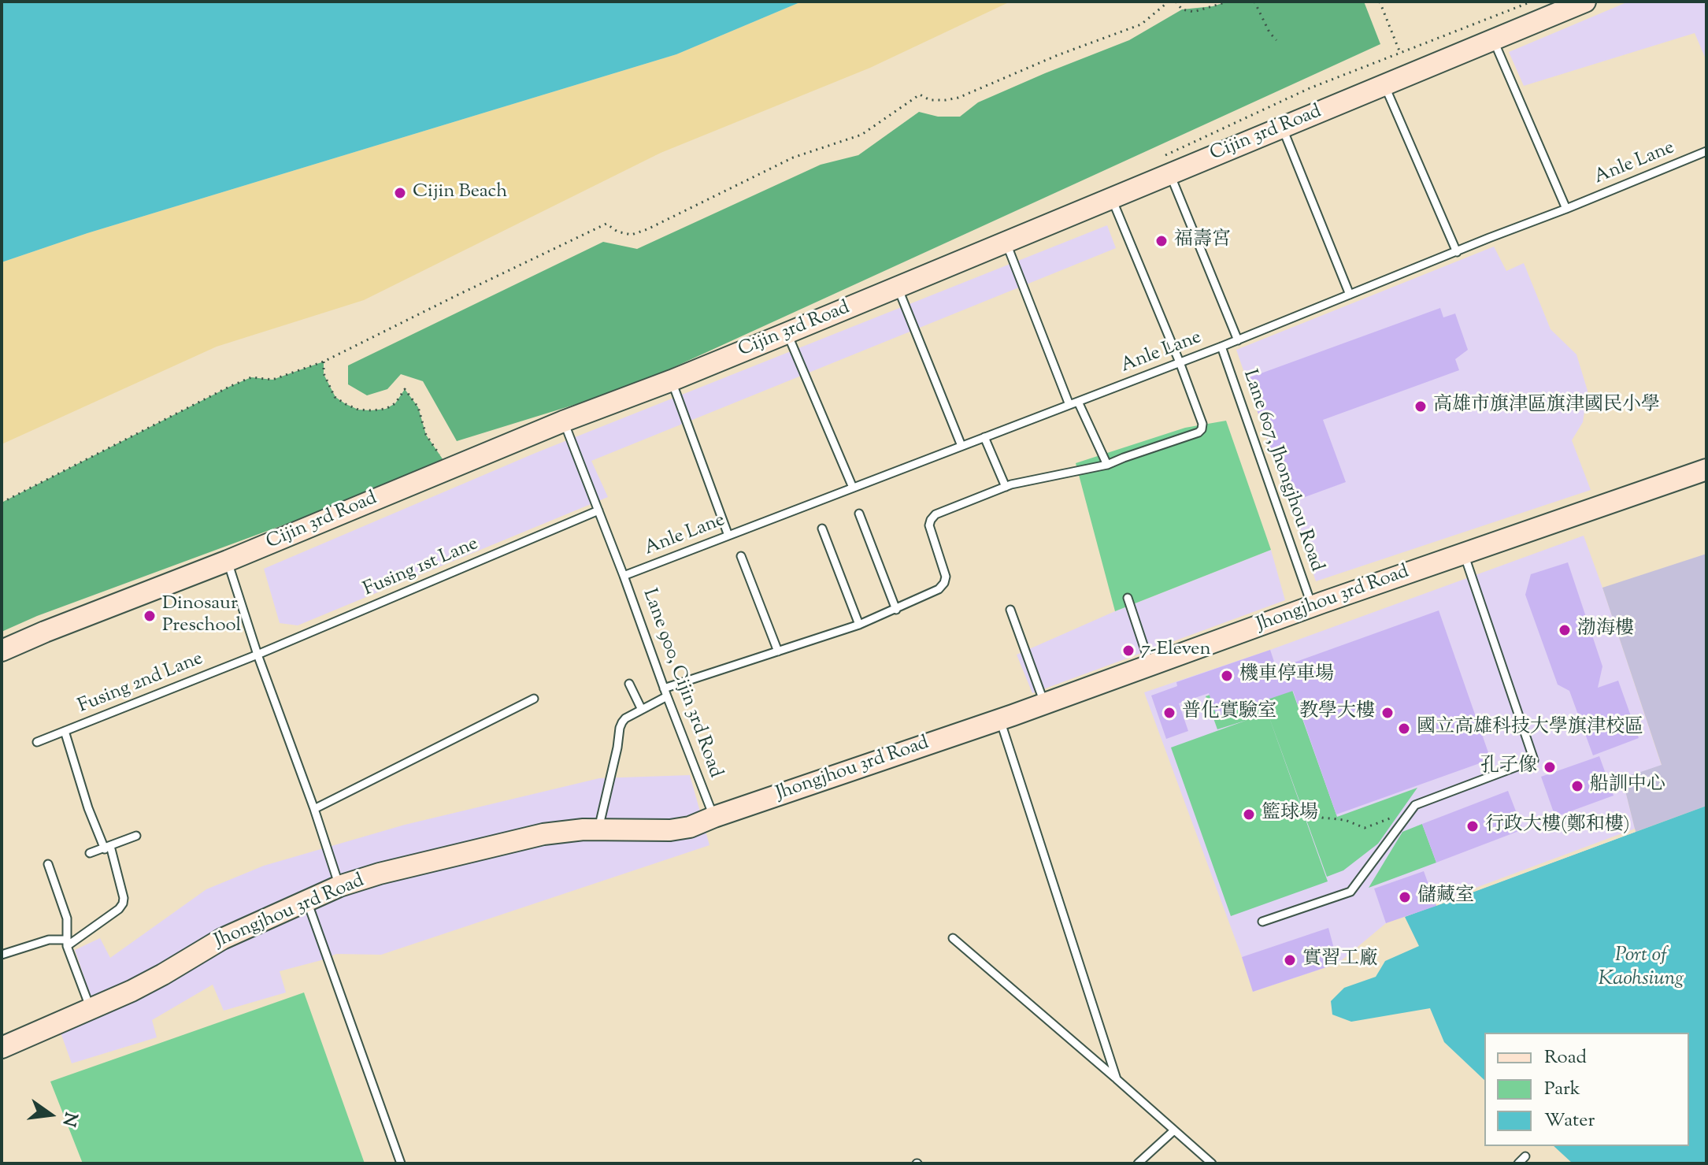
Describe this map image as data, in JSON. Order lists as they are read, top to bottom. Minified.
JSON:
{"streets":{"street":["Cijin 3rd Road","Jhongjhou 3rd Road"],"lane":["Anle Lane","Lane 607, Jhongjhou Road","Fusing 1st Lane","Fusing 2nd Lane","Lane 900, Cijin 3rd Road"]},"crossings":[["Cijin 3rd Road","Lane 900, Cijin 3rd Road"],["Anle Lane","Lane 607, Jhongjhou Road"],["Anle Lane","Lane 900, Cijin 3rd Road"],["Lane 607, Jhongjhou Road","Jhongjhou 3rd Road"],["Fusing 1st Lane","Fusing 2nd Lane"],["Fusing 1st Lane","Lane 900, Cijin 3rd Road"],["Jhongjhou 3rd Road","Lane 900, Cijin 3rd Road"]],"water":["Port of Kaohsiung"],"places":["Cijin Beach","福壽宮","高雄市旗津區旗津國民小學","Dinosaur Preschool","渤海樓","7-Eleven","機車停車場","普化實驗室","教學大樓","國立高雄科技大學旗津校區","孔子像","船訓中心","籃球場","行政大樓(鄭和樓)","儲藏室","實習工廠"],"legend":["Road","Park","Water"],"north":"right"}
